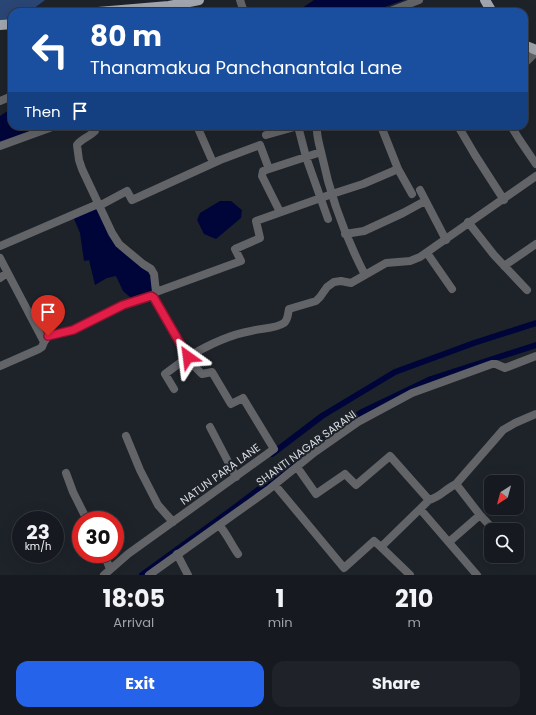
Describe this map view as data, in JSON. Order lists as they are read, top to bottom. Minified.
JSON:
{"streets":{"street":["SHANTI NAGAR SARANI","NATUN PARA LANE"]},"north":"bottom left","page":{"turn":["80 m","Thanamakua Panchanantala Lane"],"then":"Then","speed":"23 km/h","limit":"30","eta":["18:05","Arrival","1","min","210","m"],"buttons":["Exit","Share"]}}
